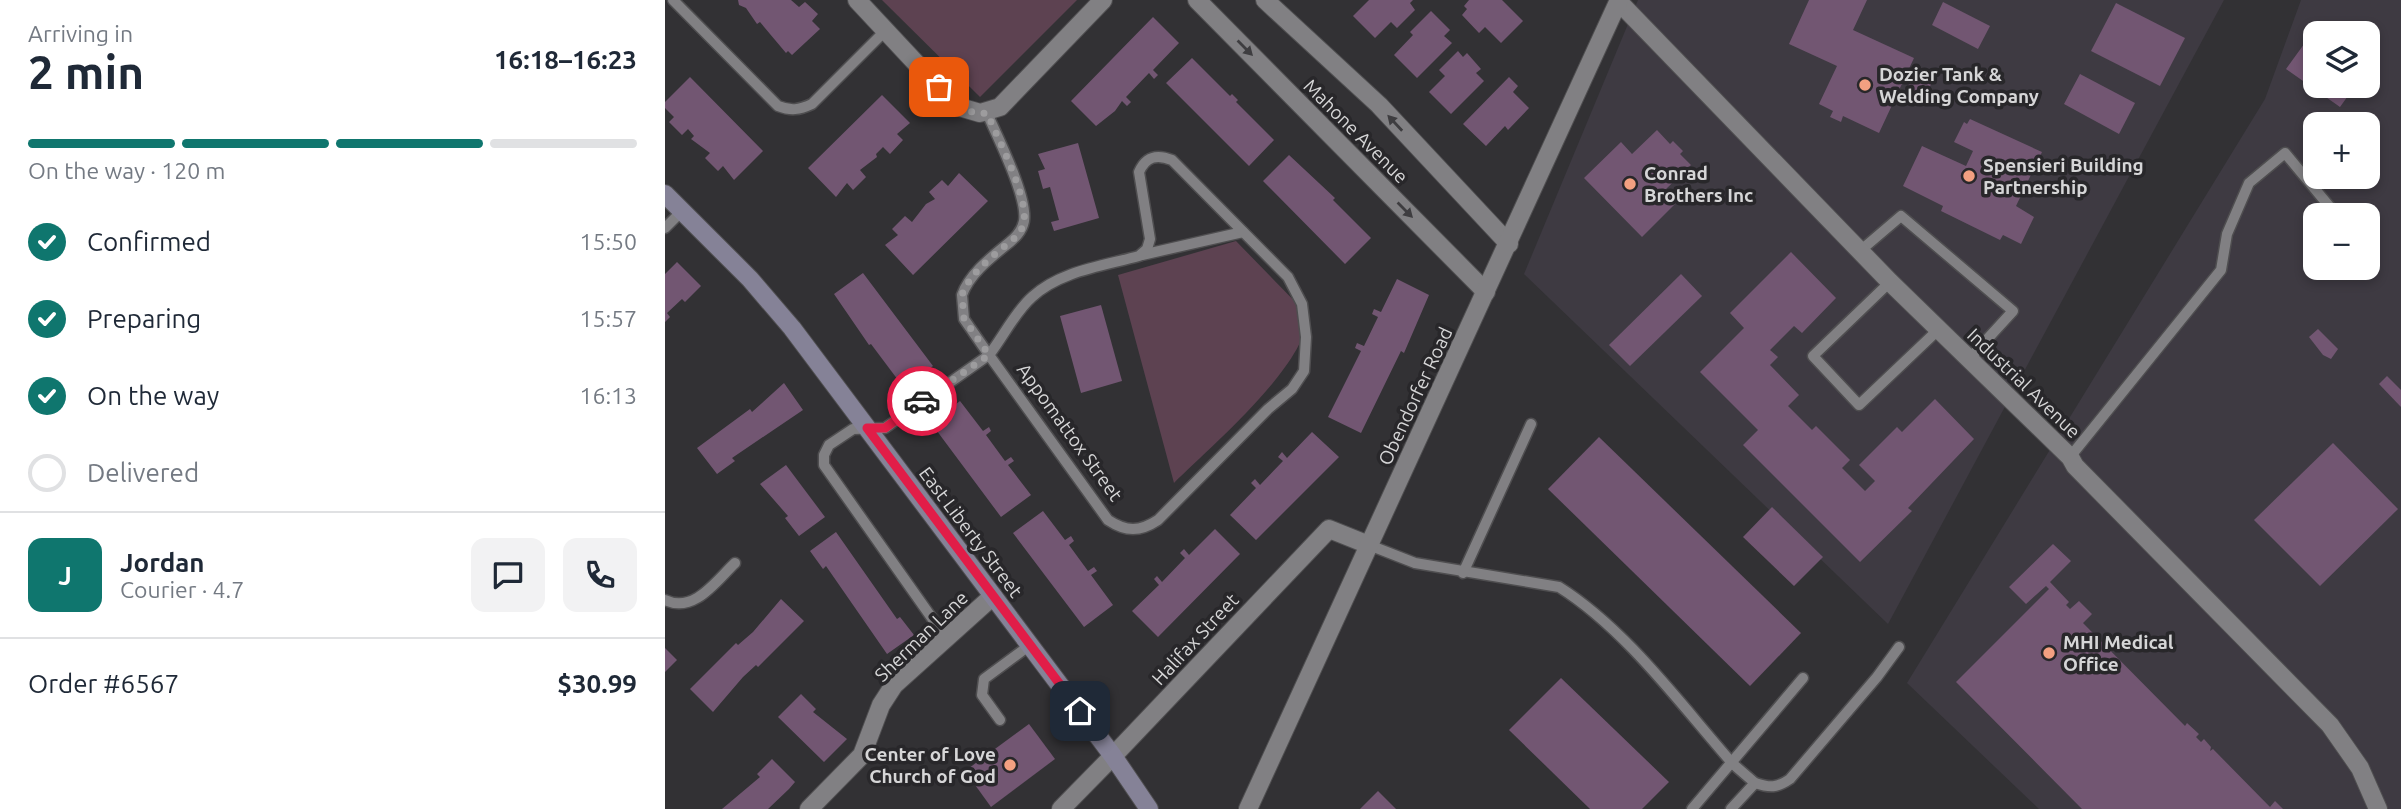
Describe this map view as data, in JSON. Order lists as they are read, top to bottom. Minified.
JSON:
{"streets":{"main road":["East Liberty Street"],"street":["Mahone Avenue","Industrial Avenue","Obendorfer Road","Sherman Lane","Halifax Street"],"lane":["Appomattox Street"]},"crossings":[["Mahone Avenue","Obendorfer Road"],["Industrial Avenue","Obendorfer Road"],["Obendorfer Road","Halifax Street"],["Appomattox Street","East Liberty Street"],["Appomattox Street","Sherman Lane"],["East Liberty Street","Sherman Lane"],["East Liberty Street","Halifax Street"]],"places":["Dozier Tank & Welding Company","Spensieri Building Partnership","Conrad Brothers Inc","MHI Medical Office","Center of Love Church of God"],"page":{"heading":["2 min","Arriving in","16:18–16:23"],"panel":["Jordan","Courier · 4.7","Order #6567","$30.99"],"map_buttons":["+","−"],"bar":"On the way · 120 m","list":[["Confirmed","15:50"],["Preparing","15:57"],["On the way","16:13"],"Delivered"],"round":"J"}}
